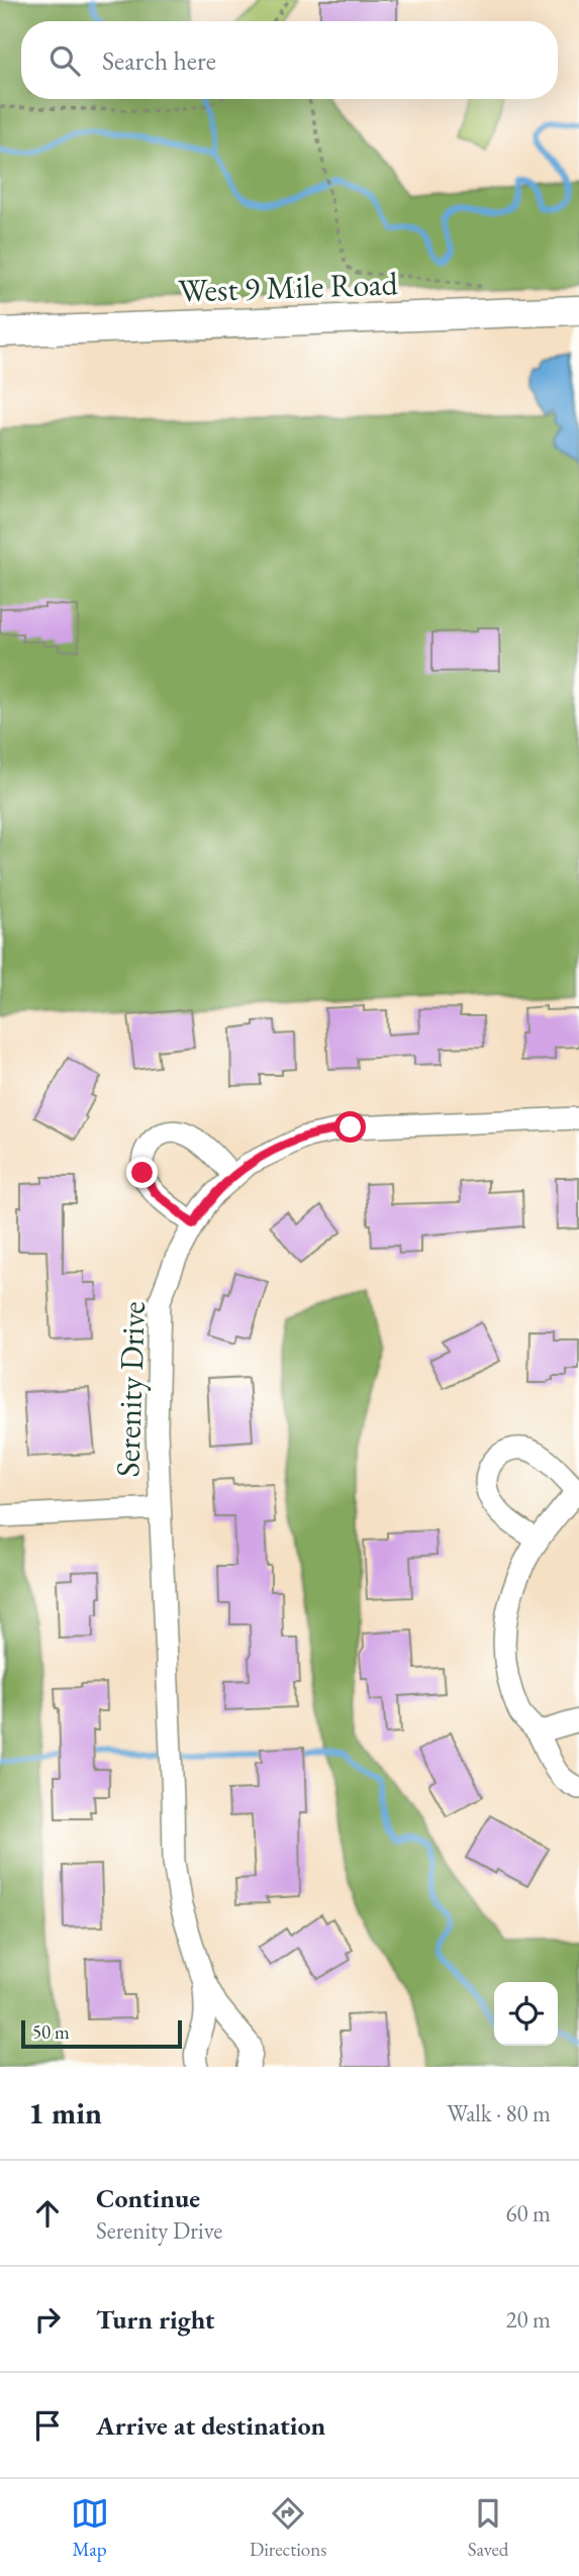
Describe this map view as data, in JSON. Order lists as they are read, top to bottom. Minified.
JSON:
{"streets":{"street":["West 9 Mile Road","Serenity Drive"]},"scale_bar":"50 m","page":{"search":"Search here","scale":"50 m","heading":["1 min","Walk · 80 m"],"list":[["Continue","Serenity Drive","60 m"],["Turn right","20 m"],"Arrive at destination"],"nav":["Map","Directions","Saved"]}}
